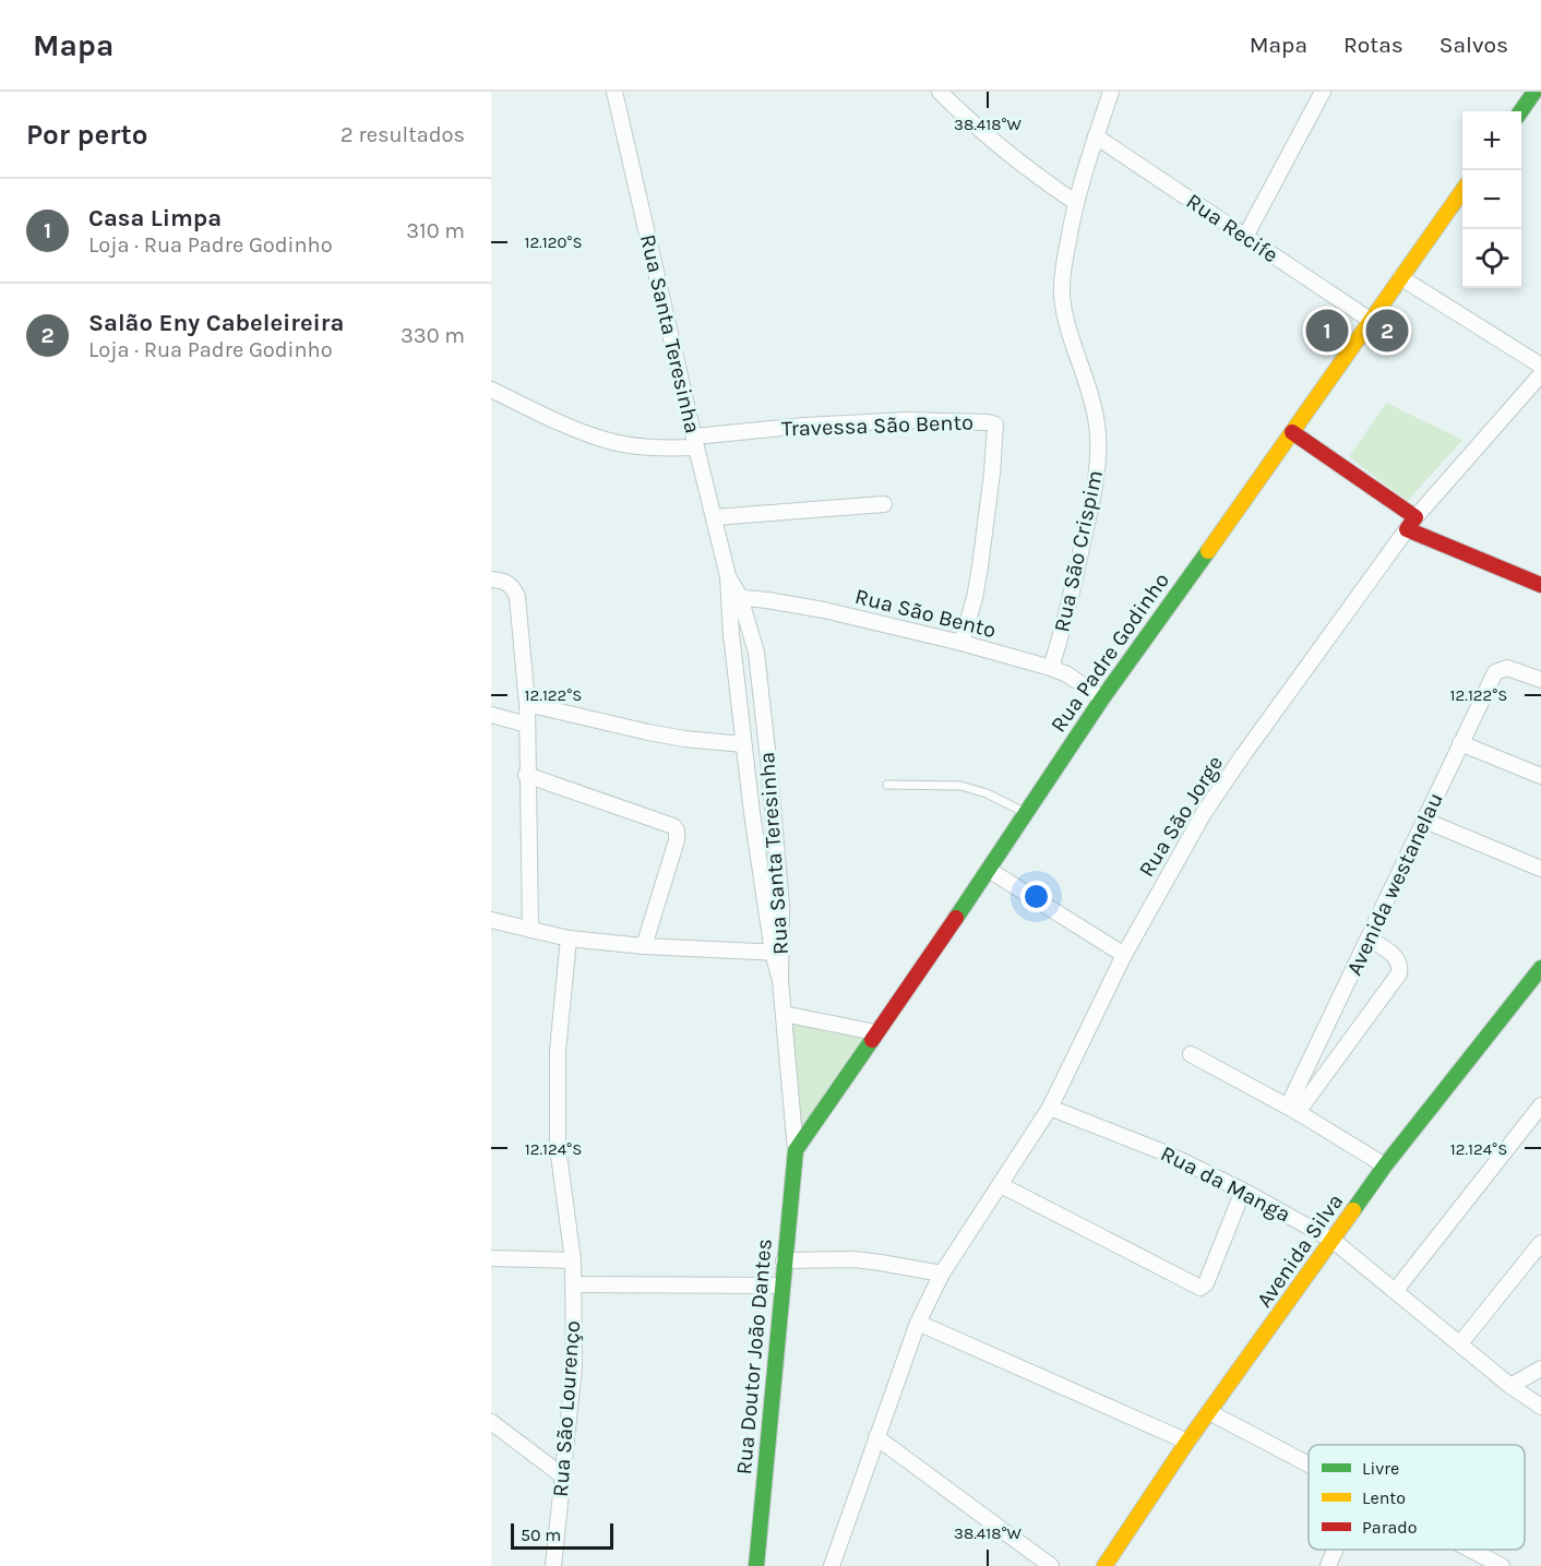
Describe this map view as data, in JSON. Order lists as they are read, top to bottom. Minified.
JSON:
{"streets":{"street":["Rua Recife","Rua Santa Teresinha","Travessa São Bento","Rua São Crispim","Rua São Bento","Rua Padre Godinho","Rua São Jorge","Avenida westanelau","Rua da Manga","Avenida Silva","Rua Doutor João Dantes","Rua São Lourenço"]},"crossings":[["Rua Recife","Rua São Crispim"],["Rua Recife","Rua Padre Godinho"],["Rua Santa Teresinha","Travessa São Bento"],["Rua Santa Teresinha","Rua São Bento"],["Rua Santa Teresinha","Rua Padre Godinho"],["Rua Santa Teresinha","Rua Doutor João Dantes"],["Travessa São Bento","Rua São Bento"],["Rua São Crispim","Rua São Bento"],["Rua São Bento","Rua Padre Godinho"],["Rua Padre Godinho","Rua Doutor João Dantes"],["Rua São Jorge","Rua da Manga"],["Rua da Manga","Avenida Silva"]],"legend":["Livre","Lento","Parado"],"scale_bar":"50 m","page":{"header":"Mapa","nav":["Mapa","Rotas","Salvos"],"heading":["Por perto","2 resultados"],"map_buttons":["+","−"],"list":[{"mark":"1","name":"Casa Limpa","note":"Loja · Rua Padre Godinho","value":"310 m"},{"mark":"2","name":"Salão Eny Cabeleireira","note":"Loja · Rua Padre Godinho","value":"330 m"}],"pins":["1","2"],"scale":"50 m"},"coordinates":["38.418°W","12.120°S","12.122°S","12.124°S"]}
